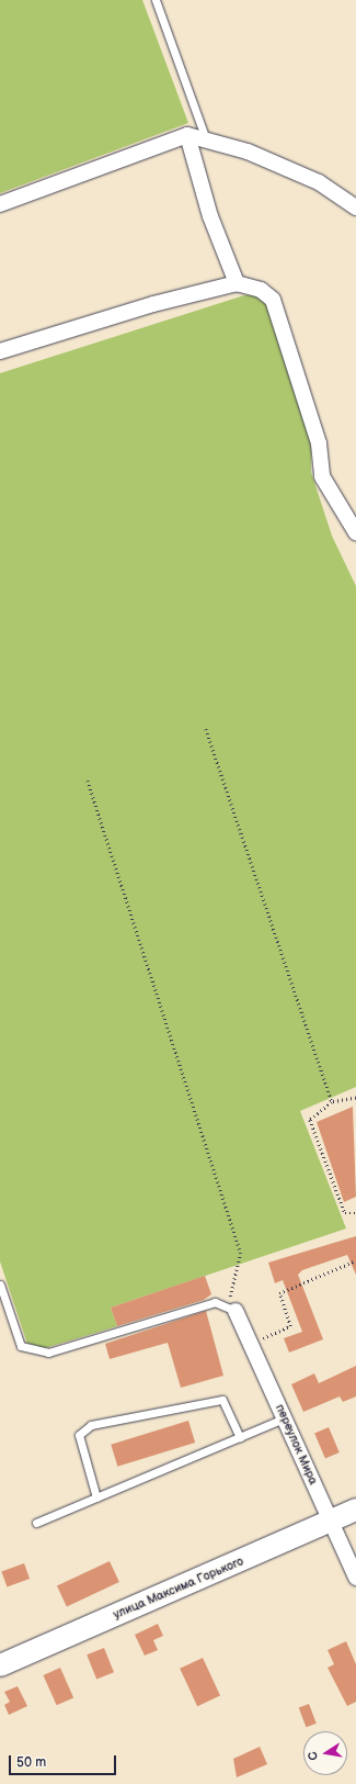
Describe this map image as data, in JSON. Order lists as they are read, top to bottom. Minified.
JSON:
{"streets":{"street":["переулок Мира","улица Максима Горького"]},"crossings":[["переулок Мира","улица Максима Горького"]],"scale_bar":"50 m","north":"left"}
